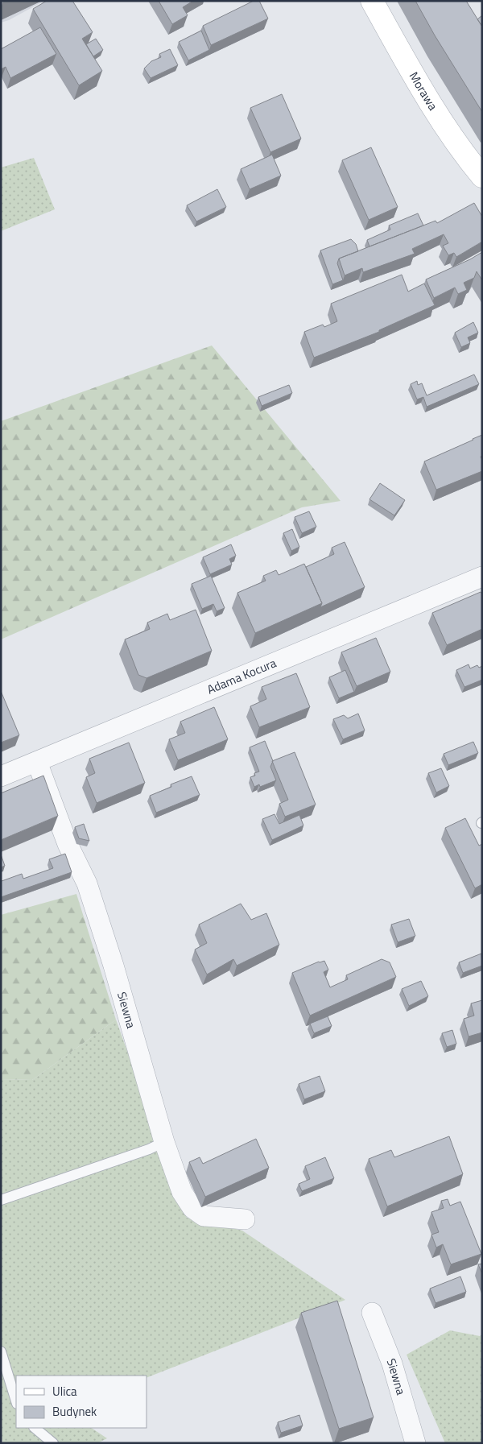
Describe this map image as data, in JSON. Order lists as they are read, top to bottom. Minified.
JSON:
{"streets":{"street":["Morawa","Adama Kocura","Siewna"]},"crossings":[["Adama Kocura","Siewna"]],"legend":["Ulica","Budynek"]}
